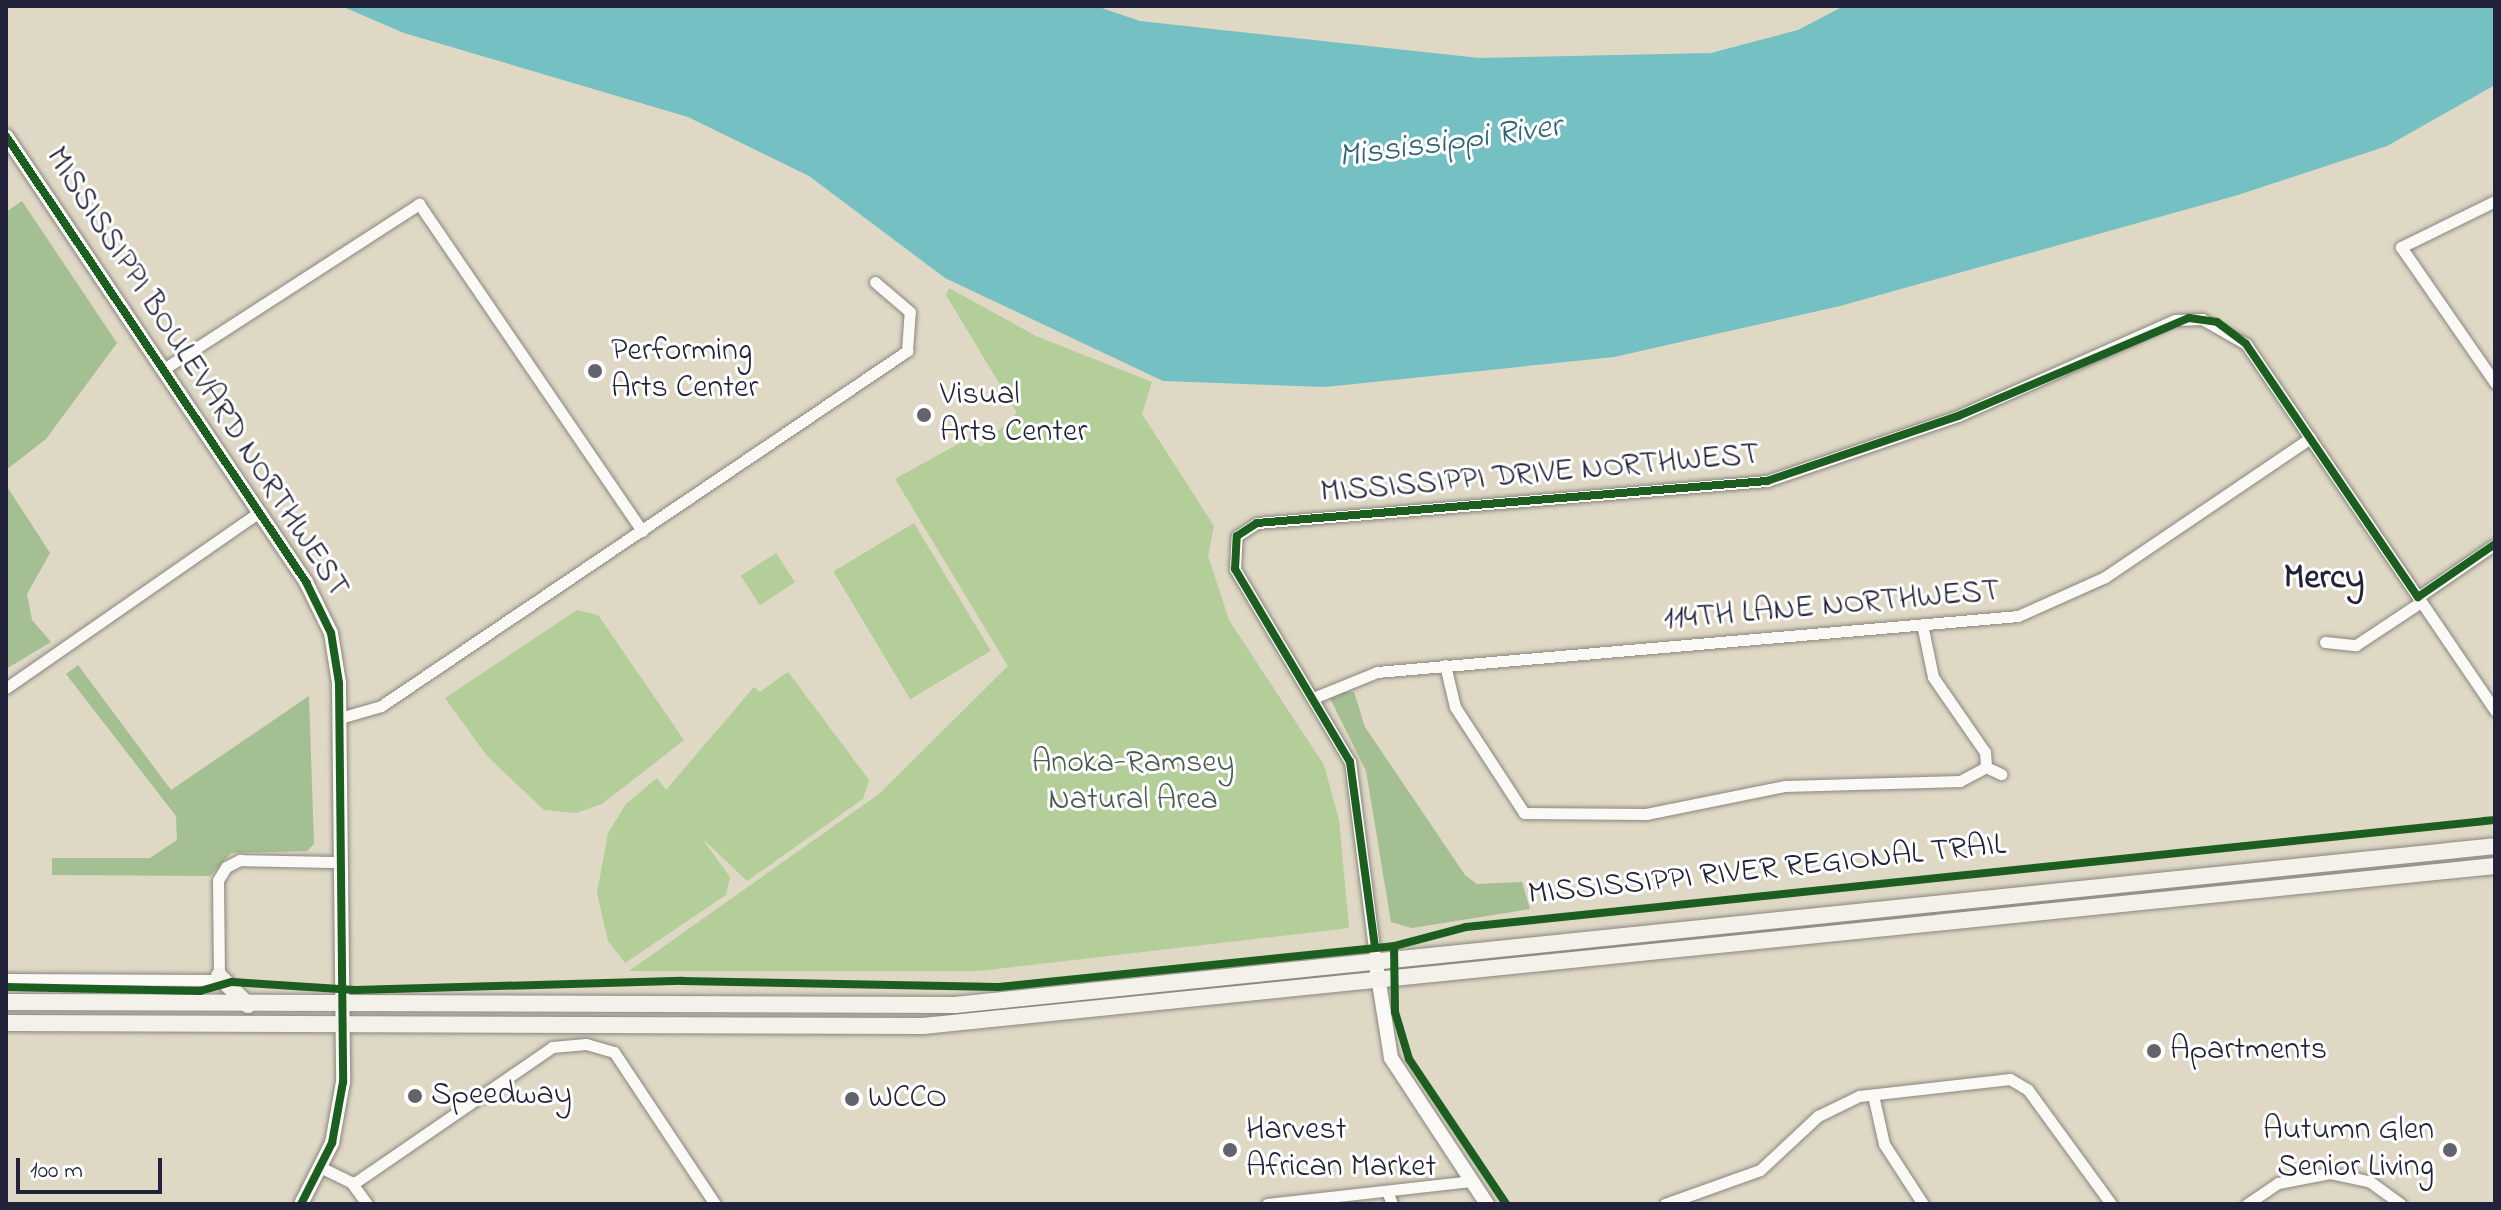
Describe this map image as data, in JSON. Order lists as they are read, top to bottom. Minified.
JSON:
{"streets":{"street":["MISSISSIPPI BOULEVARD NORTHWEST","MISSISSIPPI DRIVE NORTHWEST","114TH LANE NORTHWEST"],"cycle path":["MISSISSIPPI RIVER REGIONAL TRAIL"]},"crossings":[["MISSISSIPPI DRIVE NORTHWEST","114TH LANE NORTHWEST"]],"districts":["Mercy"],"water":["Mississippi River"],"parks":["Anoka-Ramsey Natural Area"],"places":["Performing Arts Center","Visual Arts Center","Apartments","Speedway","WCCO","Harvest African Market","Autumn Glen Senior Living"],"scale_bar":"100 m"}
